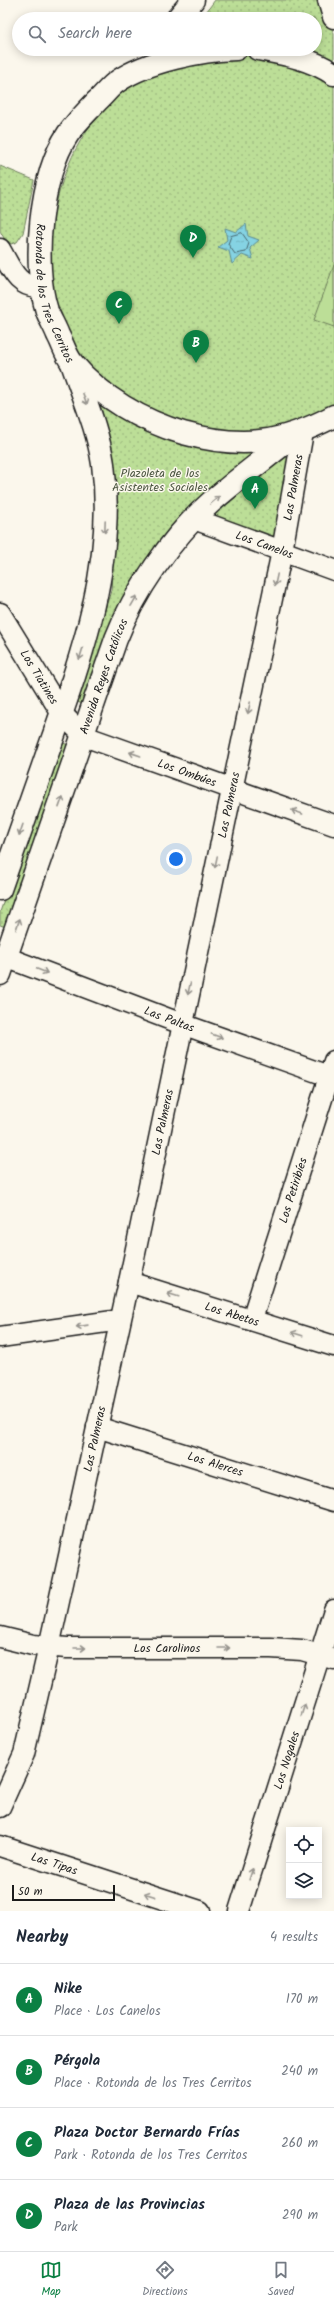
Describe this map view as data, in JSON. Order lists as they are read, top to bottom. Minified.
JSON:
{"streets":{"main road":["Rotonda de los Tres Cerritos","Avenida Reyes Católicos"],"street":["Las Palmeras","Los Canelos","Los Tiatines","Los Ombúes","Las Paltas","Los Petiribíes","Los Abetos","Los Alerces","Los Carolinos","Los Nogales","Las Tipas"]},"crossings":[["Rotonda de los Tres Cerritos","Las Palmeras"],["Rotonda de los Tres Cerritos","Avenida Reyes Católicos"],["Las Palmeras","Los Canelos"],["Las Palmeras","Avenida Reyes Católicos"],["Las Palmeras","Los Ombúes"],["Las Palmeras","Las Paltas"],["Las Palmeras","Los Abetos"],["Las Palmeras","Los Alerces"],["Las Palmeras","Los Carolinos"],["Los Canelos","Avenida Reyes Católicos"],["Los Tiatines","Avenida Reyes Católicos"],["Los Tiatines","Los Ombúes"],["Avenida Reyes Católicos","Los Ombúes"],["Avenida Reyes Católicos","Las Paltas"],["Las Paltas","Los Petiribíes"],["Los Petiribíes","Los Abetos"],["Los Carolinos","Los Nogales"]],"one_way":["Avenida Reyes Católicos","Los Ombúes","Las Paltas","Los Abetos","Los Carolinos","Los Nogales","Las Tipas"],"parks":["Plazoleta de los Asistentes Sociales"],"scale_bar":"50 m","page":{"search":"Search here","pins":["D","C","B","A"],"scale":"50 m","heading":["Nearby","4 results"],"list":[{"mark":"A","name":"Nike","note":"Place · Los Canelos","value":"170 m"},{"mark":"B","name":"Pérgola","note":"Place · Rotonda de los Tres Cerritos","value":"240 m"},{"mark":"C","name":"Plaza Doctor Bernardo Frías","note":"Park · Rotonda de los Tres Cerritos","value":"260 m"},{"mark":"D","name":"Plaza de las Provincias","note":"Park","value":"290 m"}],"nav":["Map","Directions","Saved"]}}
